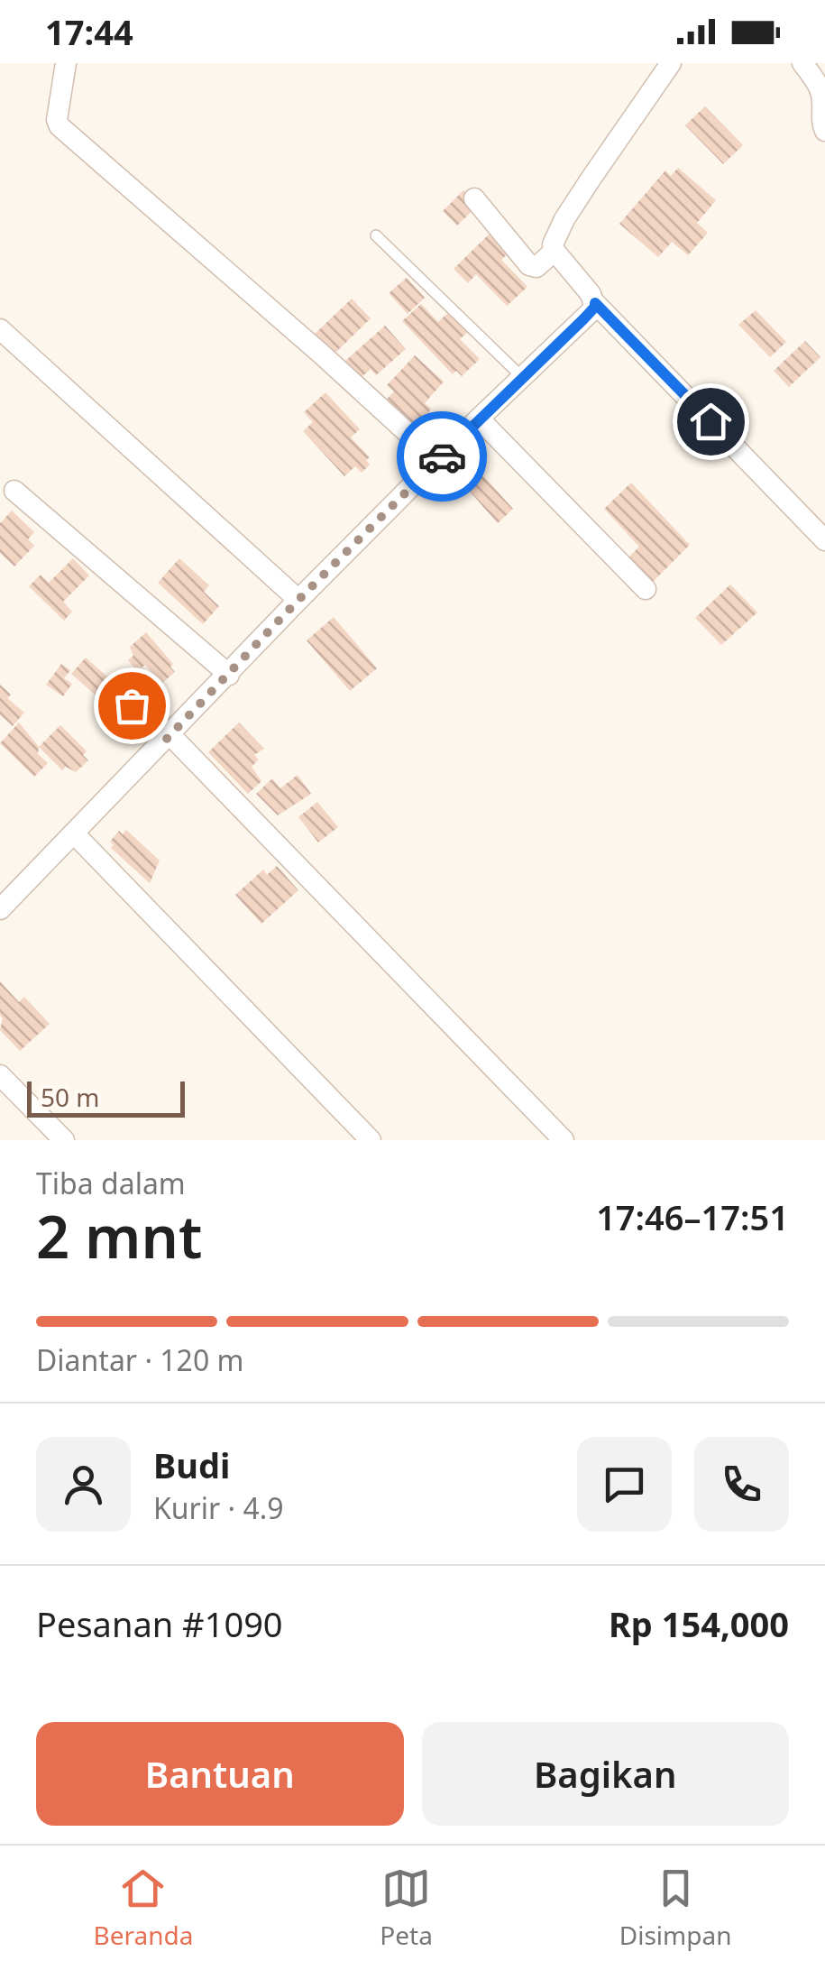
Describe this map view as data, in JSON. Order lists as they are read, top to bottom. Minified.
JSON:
{"scale_bar":"50 m","page":{"status":"17:44","scale":"50 m","heading":["2 mnt","Tiba dalam","17:46–17:51"],"panel":["Budi","Kurir · 4.9","Pesanan #1090","Rp 154,000"],"bar":"Diantar · 120 m","buttons":["Bantuan","Bagikan"],"tabs":["Beranda","Peta","Disimpan"]}}
